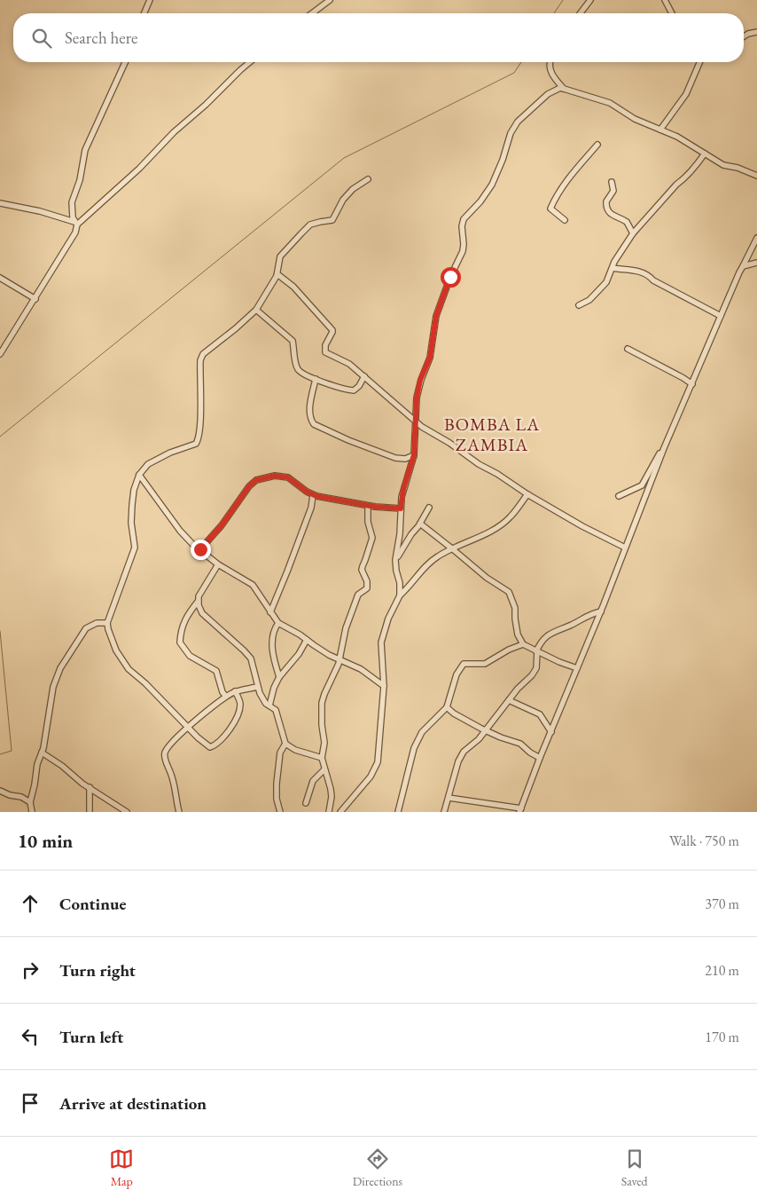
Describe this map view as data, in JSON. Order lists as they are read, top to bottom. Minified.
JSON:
{"districts":["BOMBA LA ZAMBIA"],"page":{"search":"Search here","heading":["10 min","Walk · 750 m"],"list":[["Continue","370 m"],["Turn right","210 m"],["Turn left","170 m"],"Arrive at destination"],"nav":["Map","Directions","Saved"]}}
